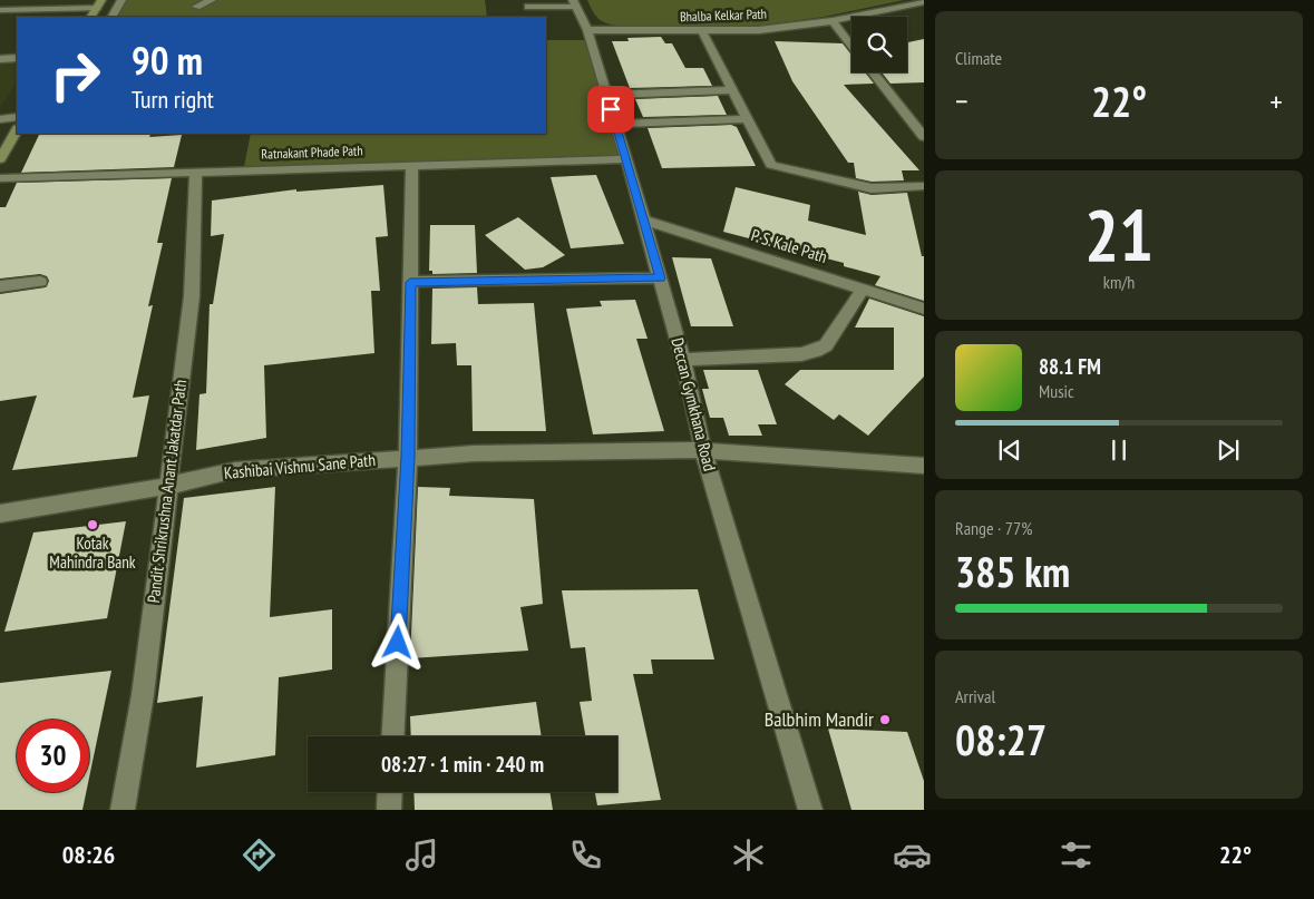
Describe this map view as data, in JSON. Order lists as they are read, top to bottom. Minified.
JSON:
{"streets":{"street":["Bhalba Kelkar Path","Ratnakant Phade Path","P. S. Kale Path","Deccan Gymkhana Road","Kashibai Vishnu Sane Path","Pandit Shrikrushna Anant Jakatdar Path"]},"crossings":[["Bhalba Kelkar Path","Deccan Gymkhana Road"],["Ratnakant Phade Path","Deccan Gymkhana Road"],["Ratnakant Phade Path","Pandit Shrikrushna Anant Jakatdar Path"],["P. S. Kale Path","Deccan Gymkhana Road"],["Deccan Gymkhana Road","Kashibai Vishnu Sane Path"],["Kashibai Vishnu Sane Path","Pandit Shrikrushna Anant Jakatdar Path"]],"places":["Kotak Mahindra Bank","Balbhim Mandir"],"page":{"tile":["Climate",["21","km/h"],["Range · 77%","385 km"],["Arrival","08:27"]],"turn":["90 m","Turn right"],"heat":["−","22°","+"],"song":["88.1 FM","Music"],"limit":"30","trip":"08:27 · 1 min · 240 m","tabs":["08:26","22°"]}}
